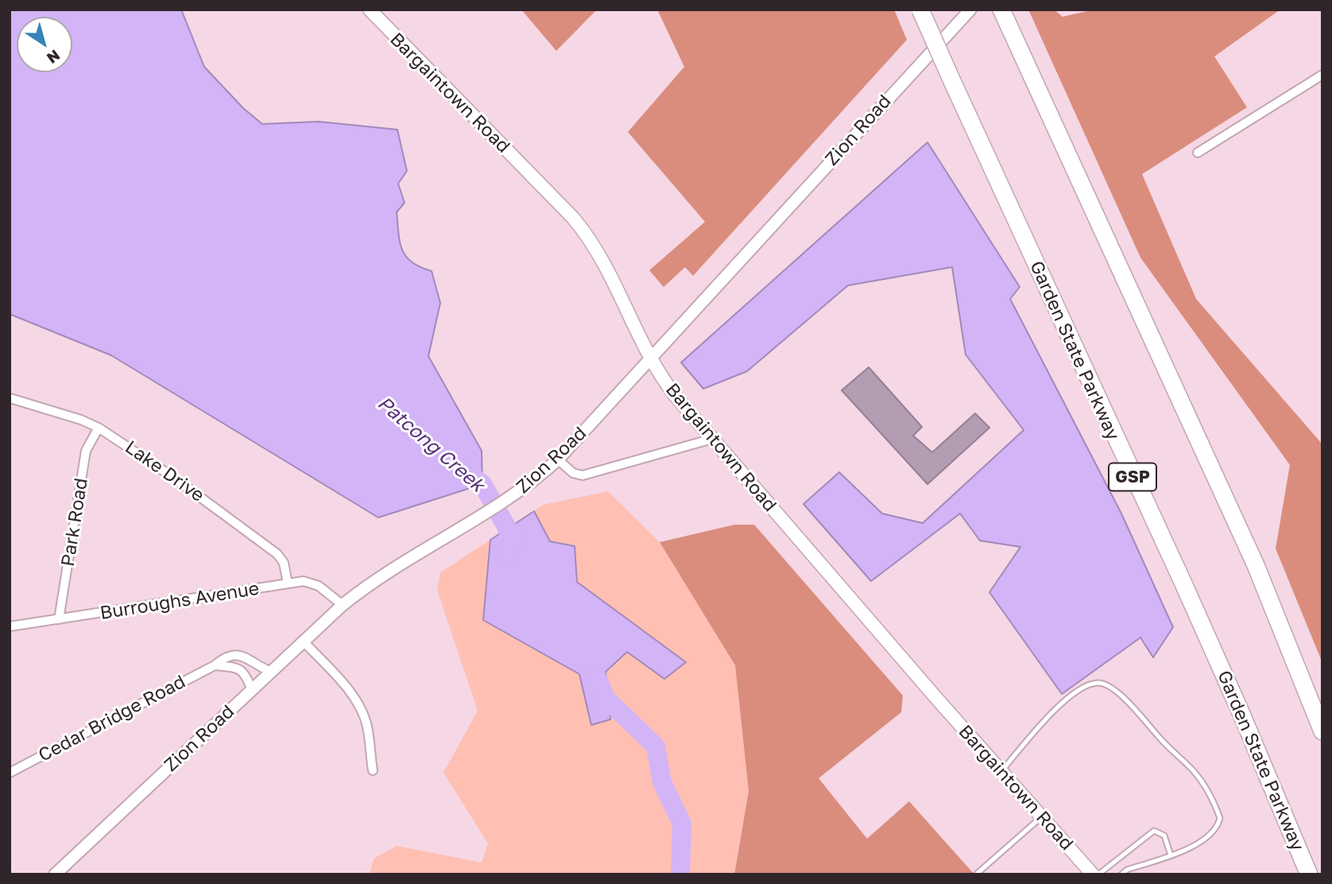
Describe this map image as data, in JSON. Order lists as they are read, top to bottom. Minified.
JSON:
{"streets":{"highway":["Garden State Parkway","GSP"],"main road":["Bargaintown Road"],"street":["Zion Road","Lake Drive","Park Road","Burroughs Avenue","Cedar Bridge Road"]},"crossings":[["Bargaintown Road","Zion Road"],["Zion Road","Burroughs Avenue"],["Zion Road","Cedar Bridge Road"],["Lake Drive","Park Road"],["Lake Drive","Burroughs Avenue"],["Park Road","Burroughs Avenue"]],"water":["Patcong Creek"],"north":"bottom right"}
